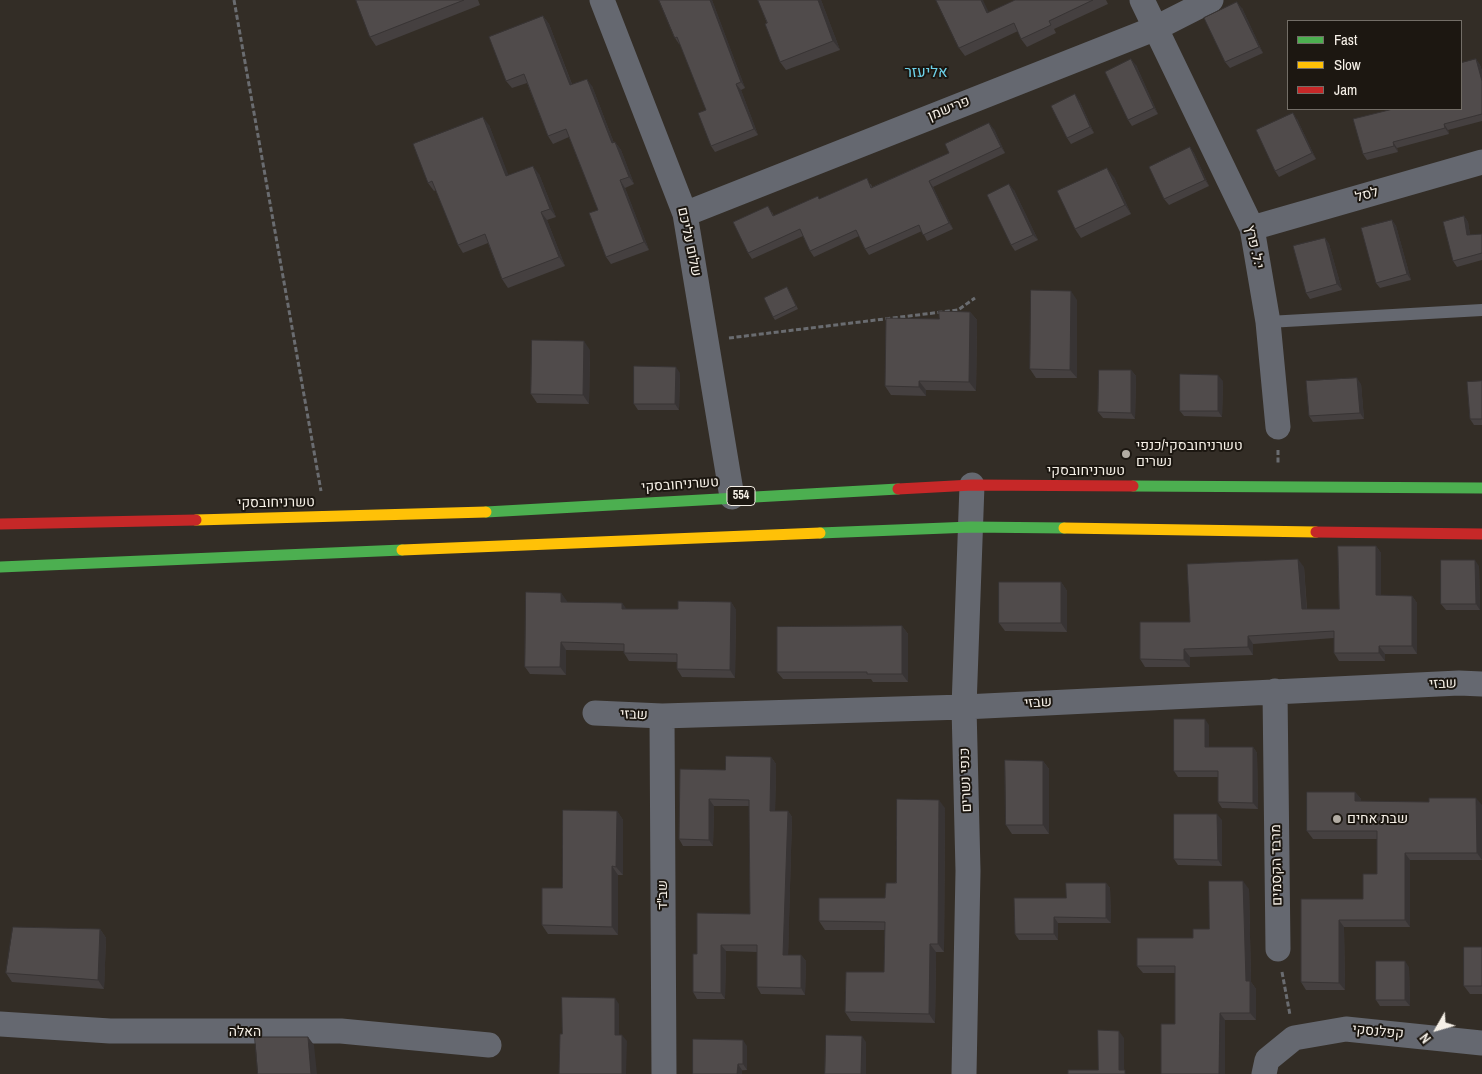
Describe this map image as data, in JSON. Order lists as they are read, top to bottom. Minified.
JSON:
{"streets":{"main road":["טשרניחובסקי","554"],"street":["פרישמן","לסל","שלום עליכם","י.ל. פרץ","שבזי","כנפי נשרים","מרבד הקסמים","שב''ד","האלה","קפלנסקי"]},"crossings":[["פרישמן","שלום עליכם"],["פרישמן","י.ל. פרץ"],["לסל","י.ל. פרץ"],["שלום עליכם","טשרניחובסקי"],["טשרניחובסקי","כנפי נשרים"],["שבזי","כנפי נשרים"],["שבזי","מרבד הקסמים"],["שבזי","שב''ד"]],"districts":["אליעזר"],"places":["טשרניחובסקי/כנפי נשרים","שבת אחים"],"legend":["Fast","Slow","Jam"],"north":"bottom left"}
